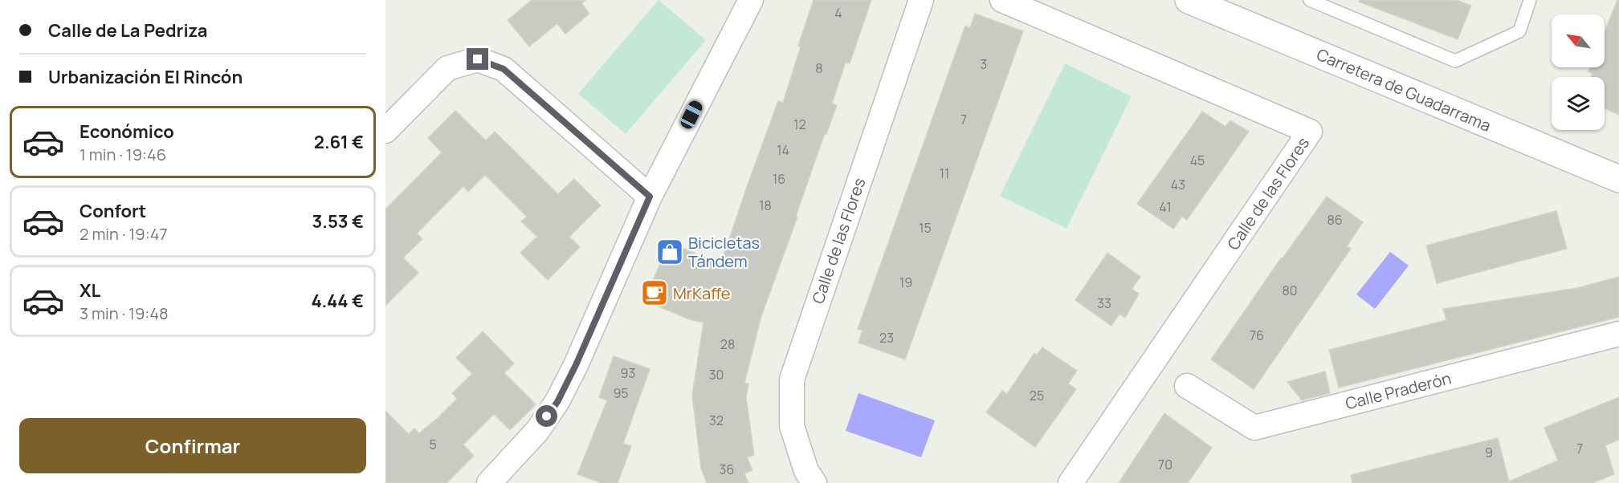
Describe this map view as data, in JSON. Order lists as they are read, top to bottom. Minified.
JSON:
{"streets":{"main road":["Carretera de Guadarrama"],"street":["Calle de las Flores","Calle Praderón"]},"places":{"shop":["Bicicletas Tándem"],"cafe":["MrKaffe"]},"house_numbers":["4","3","8","7","12","14","45","11","16","43","18","41","86","15","19","80","33","76","23","28","93","30","95","25","32","5","7","9","70","36"],"north":"top left","page":{"banner":["Calle de La Pedriza","Urbanización El Rincón"],"list":[{"name":"Económico","note":"1 min · 19:46","value":"2.61 €"},{"name":"Confort","note":"2 min · 19:47","value":"3.53 €"},{"name":"XL","note":"3 min · 19:48","value":"4.44 €"}],"buttons":"Confirmar"}}
